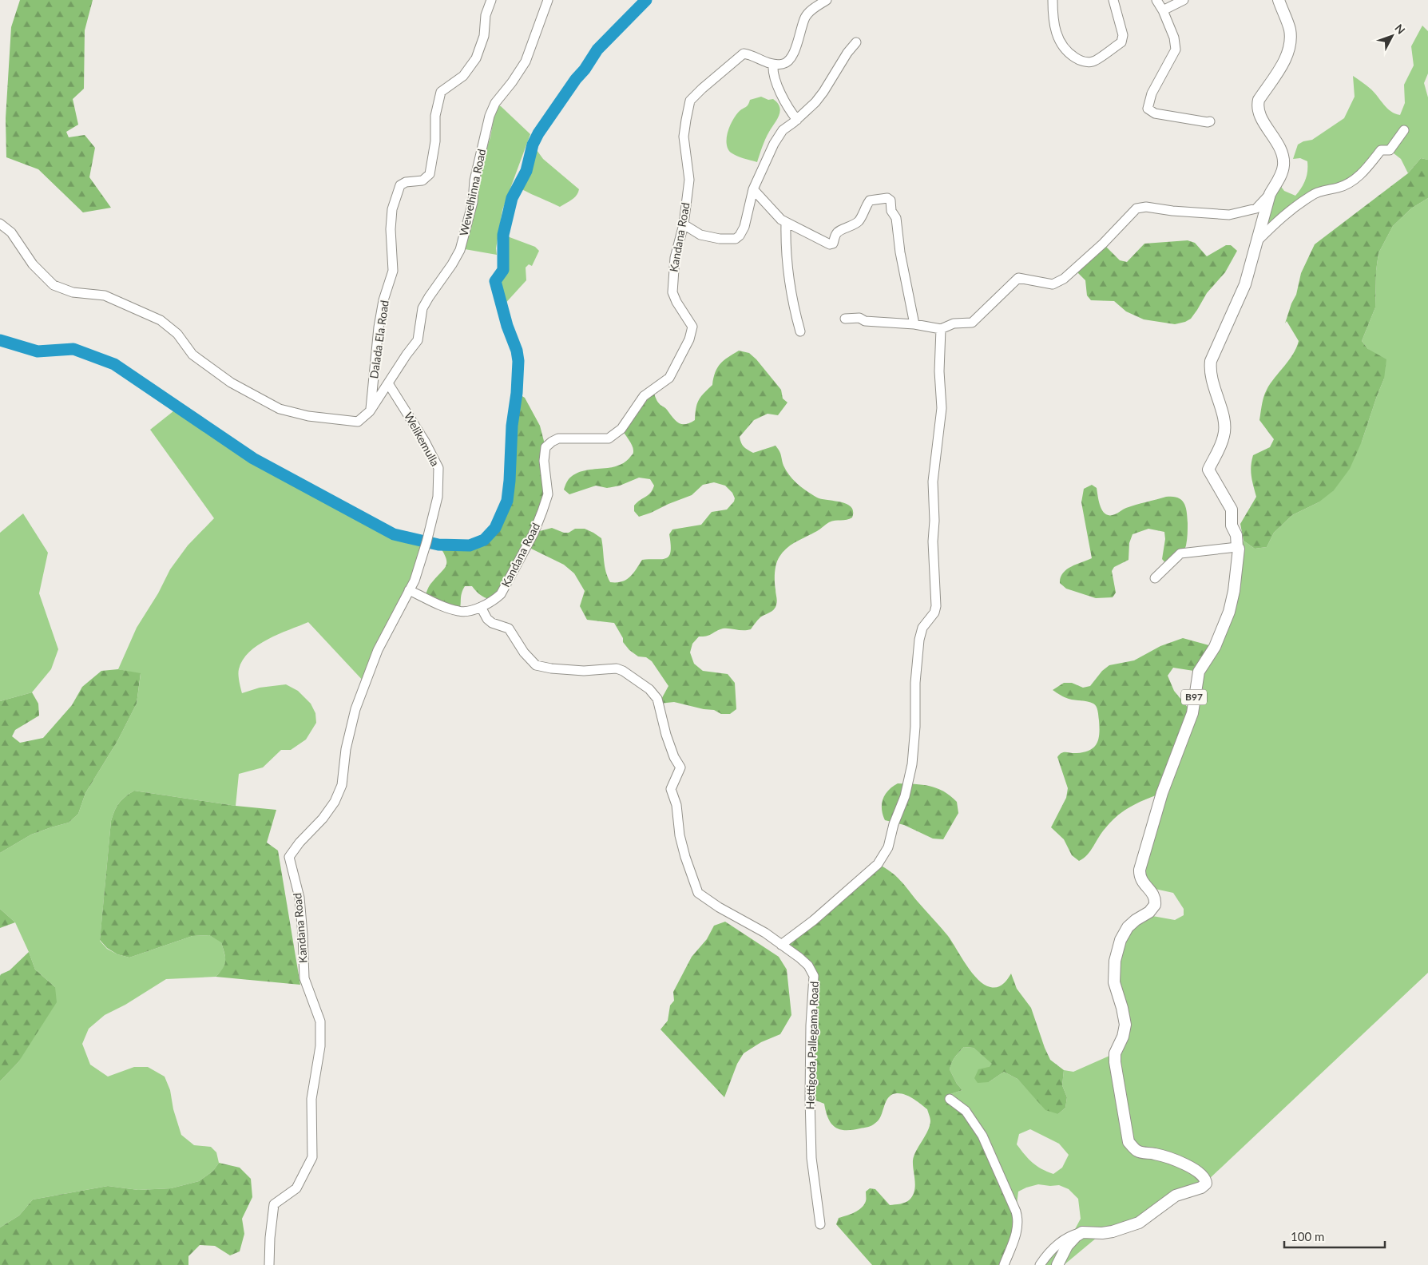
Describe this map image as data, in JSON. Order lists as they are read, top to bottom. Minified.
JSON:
{"streets":{"main road":["B97"],"street":["Wewelhinna Road","Kandana Road","Dalada Ela Road","Welikemulla","Hettigoda Pallegama Road"]},"crossings":[["Wewelhinna Road","Dalada Ela Road"],["Wewelhinna Road","Welikemulla"],["Kandana Road","Welikemulla"],["Kandana Road","Hettigoda Pallegama Road"]],"scale_bar":"100 m","north":"top right"}
